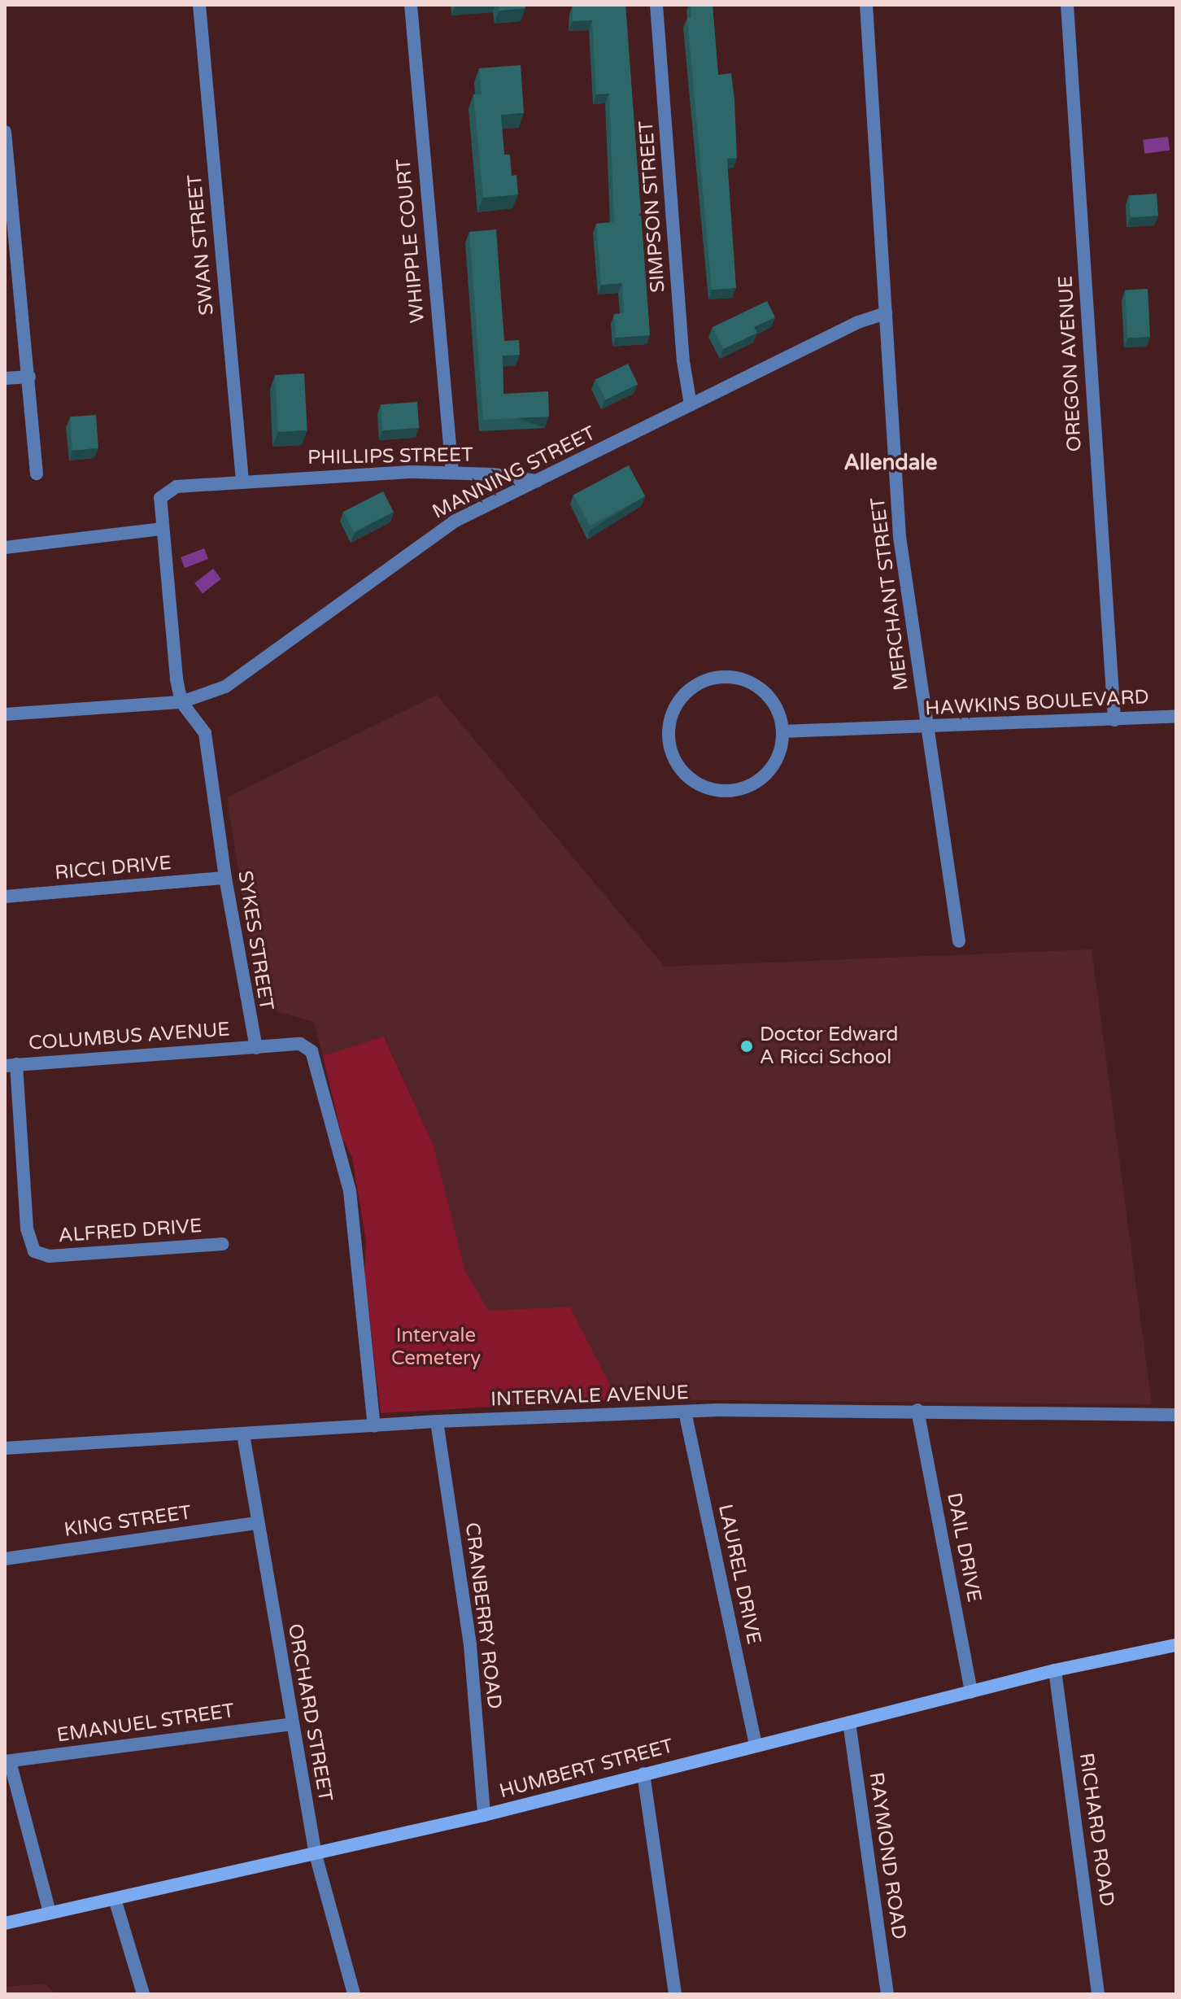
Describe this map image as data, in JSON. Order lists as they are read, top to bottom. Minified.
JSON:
{"streets":{"street":["SIMPSON STREET","WHIPPLE COURT","SWAN STREET","OREGON AVENUE","PHILLIPS STREET","MANNING STREET","MERCHANT STREET","HAWKINS BOULEVARD","RICCI DRIVE","SYKES STREET","COLUMBUS AVENUE","ALFRED DRIVE","INTERVALE AVENUE","KING STREET","DAIL DRIVE","LAUREL DRIVE","CRANBERRY ROAD","ORCHARD STREET","EMANUEL STREET","HUMBERT STREET","RICHARD ROAD","RAYMOND ROAD"]},"crossings":[["SIMPSON STREET","MANNING STREET"],["WHIPPLE COURT","PHILLIPS STREET"],["SWAN STREET","PHILLIPS STREET"],["OREGON AVENUE","HAWKINS BOULEVARD"],["PHILLIPS STREET","MANNING STREET"],["MANNING STREET","MERCHANT STREET"],["MANNING STREET","SYKES STREET"],["MERCHANT STREET","HAWKINS BOULEVARD"],["RICCI DRIVE","SYKES STREET"],["SYKES STREET","COLUMBUS AVENUE"],["COLUMBUS AVENUE","ALFRED DRIVE"],["INTERVALE AVENUE","DAIL DRIVE"],["INTERVALE AVENUE","LAUREL DRIVE"],["INTERVALE AVENUE","CRANBERRY ROAD"],["INTERVALE AVENUE","ORCHARD STREET"],["KING STREET","ORCHARD STREET"],["DAIL DRIVE","HUMBERT STREET"],["LAUREL DRIVE","HUMBERT STREET"],["CRANBERRY ROAD","HUMBERT STREET"],["ORCHARD STREET","EMANUEL STREET"],["ORCHARD STREET","HUMBERT STREET"],["HUMBERT STREET","RICHARD ROAD"],["HUMBERT STREET","RAYMOND ROAD"]],"districts":["Allendale"],"parks":["Intervale Cemetery"],"places":["Doctor Edward A Ricci School"]}
